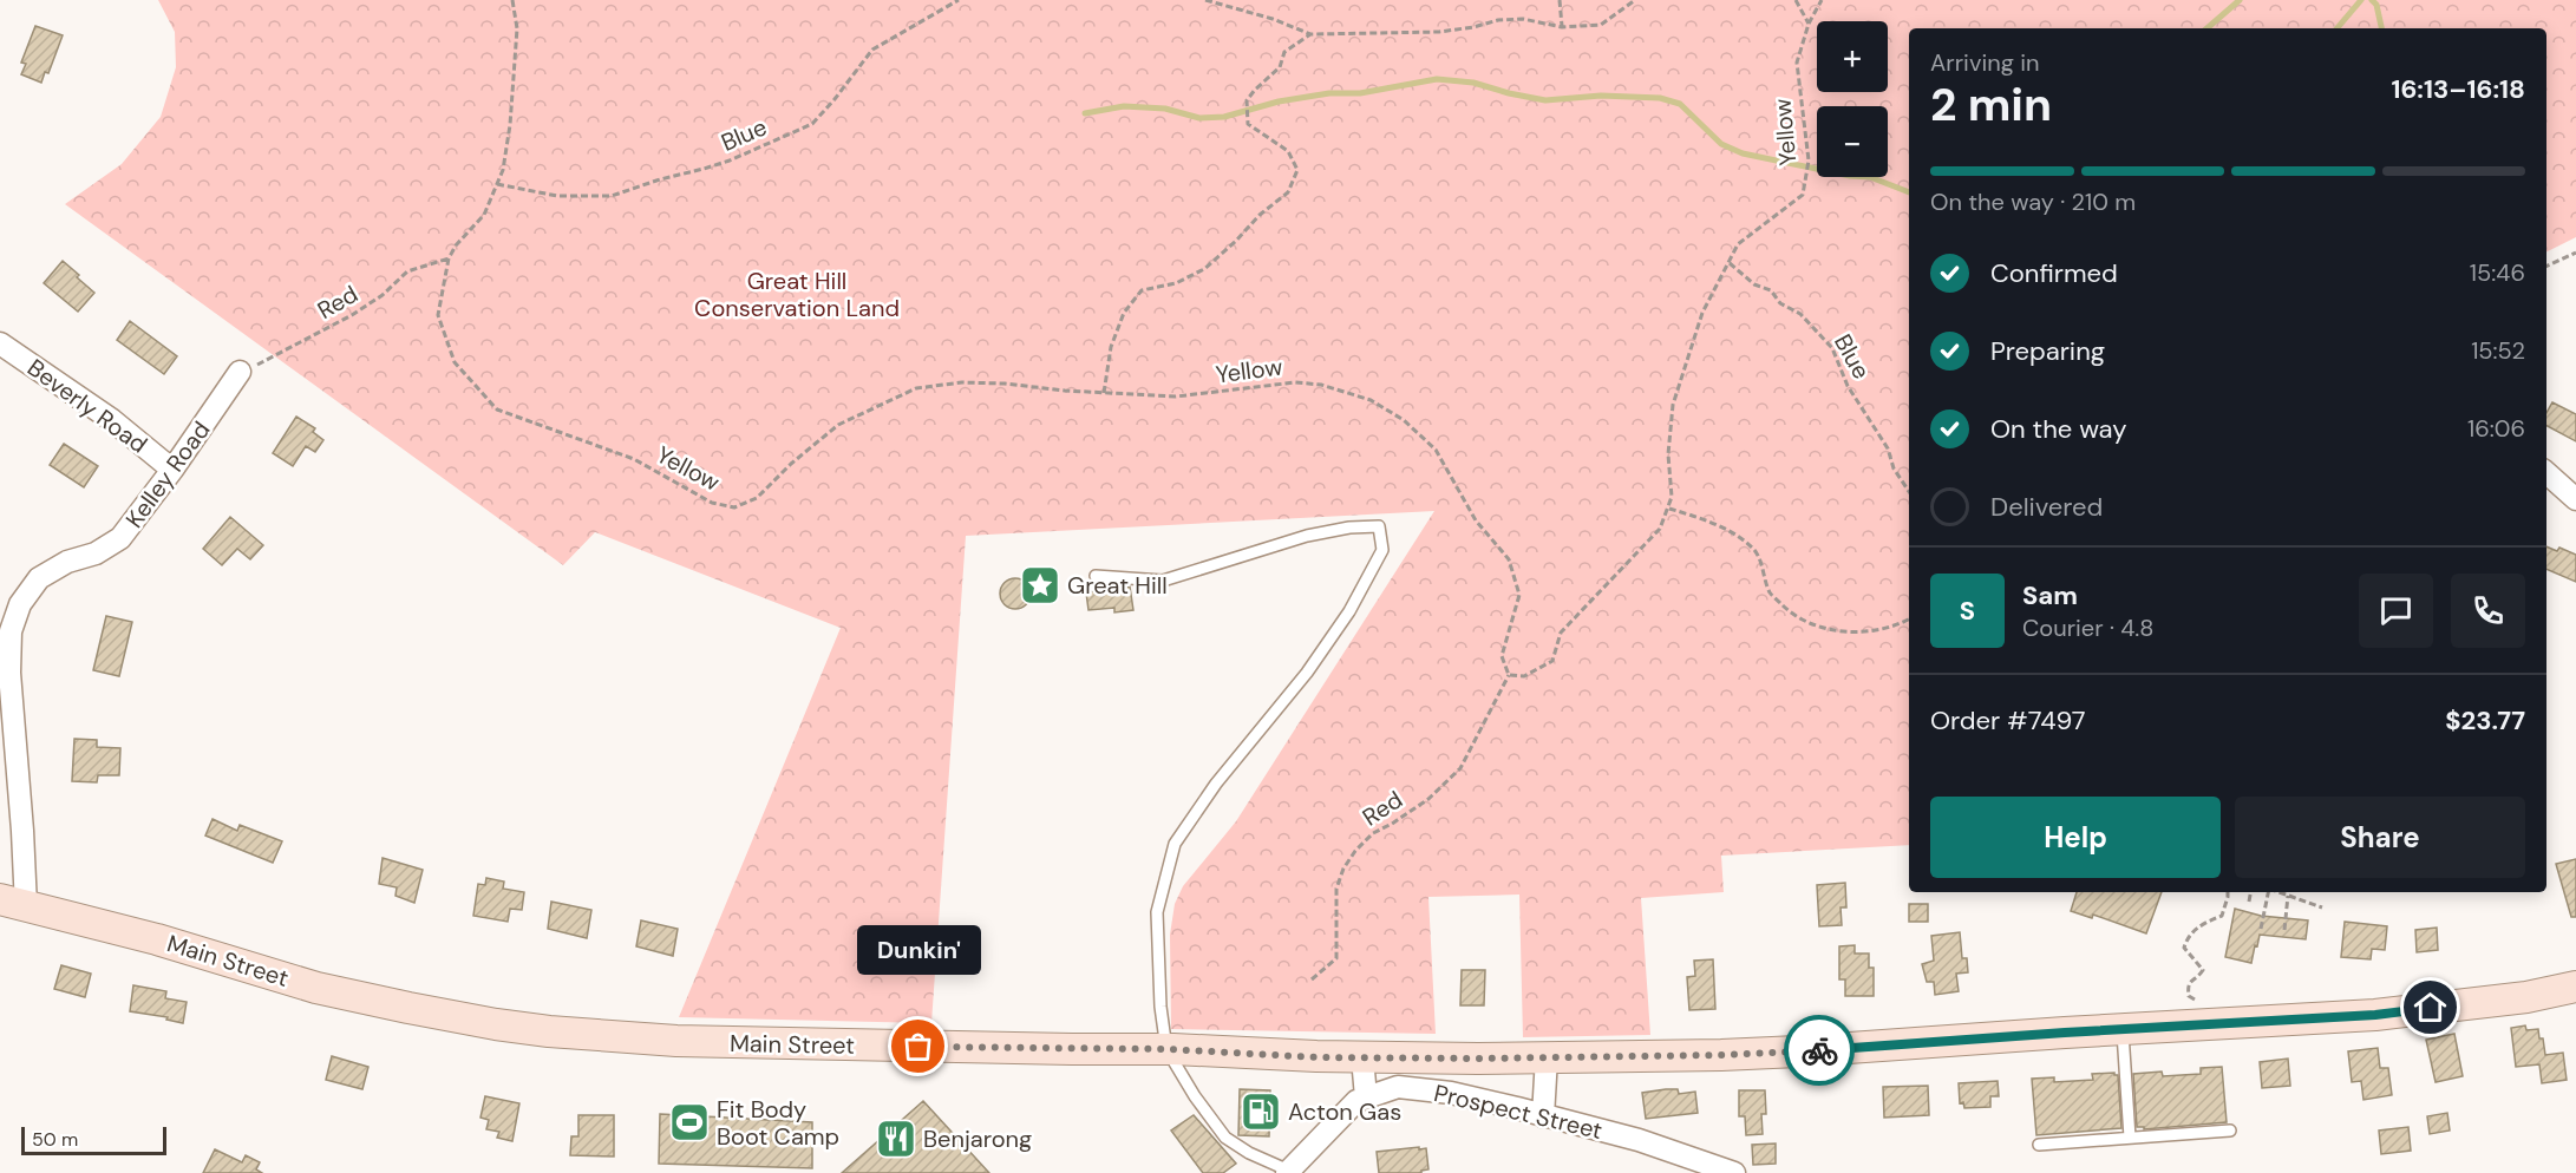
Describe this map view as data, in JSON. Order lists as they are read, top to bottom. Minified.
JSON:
{"streets":{"main road":["Main Street"],"street":["Beverly Road","Kelley Road","Prospect Street"],"path":["Yellow","Blue","Red"]},"crossings":[["Yellow","Blue"],["Yellow","Red"],["Red","Kelley Road"],["Beverly Road","Kelley Road"],["Kelley Road","Main Street"]],"parks":["Great Hill Conservation Land"],"places":{"place":["Great Hill"],"other":["Dunkin'"],"fuel station":["Acton Gas"],"sports":["Fit Body Boot Camp"],"restaurant":["Benjarong"]},"scale_bar":"50 m","page":{"map_buttons":["+","−"],"heading":["2 min","Arriving in","16:13–16:18"],"panel":["Sam","Courier · 4.8","Order #7497","$23.77"],"bar":"On the way · 210 m","list":[["Confirmed","15:46"],["Preparing","15:52"],["On the way","16:06"],"Delivered"],"round":"S","buttons":["Help","Share"],"bubble":"Dunkin'","scale":"50 m"}}
